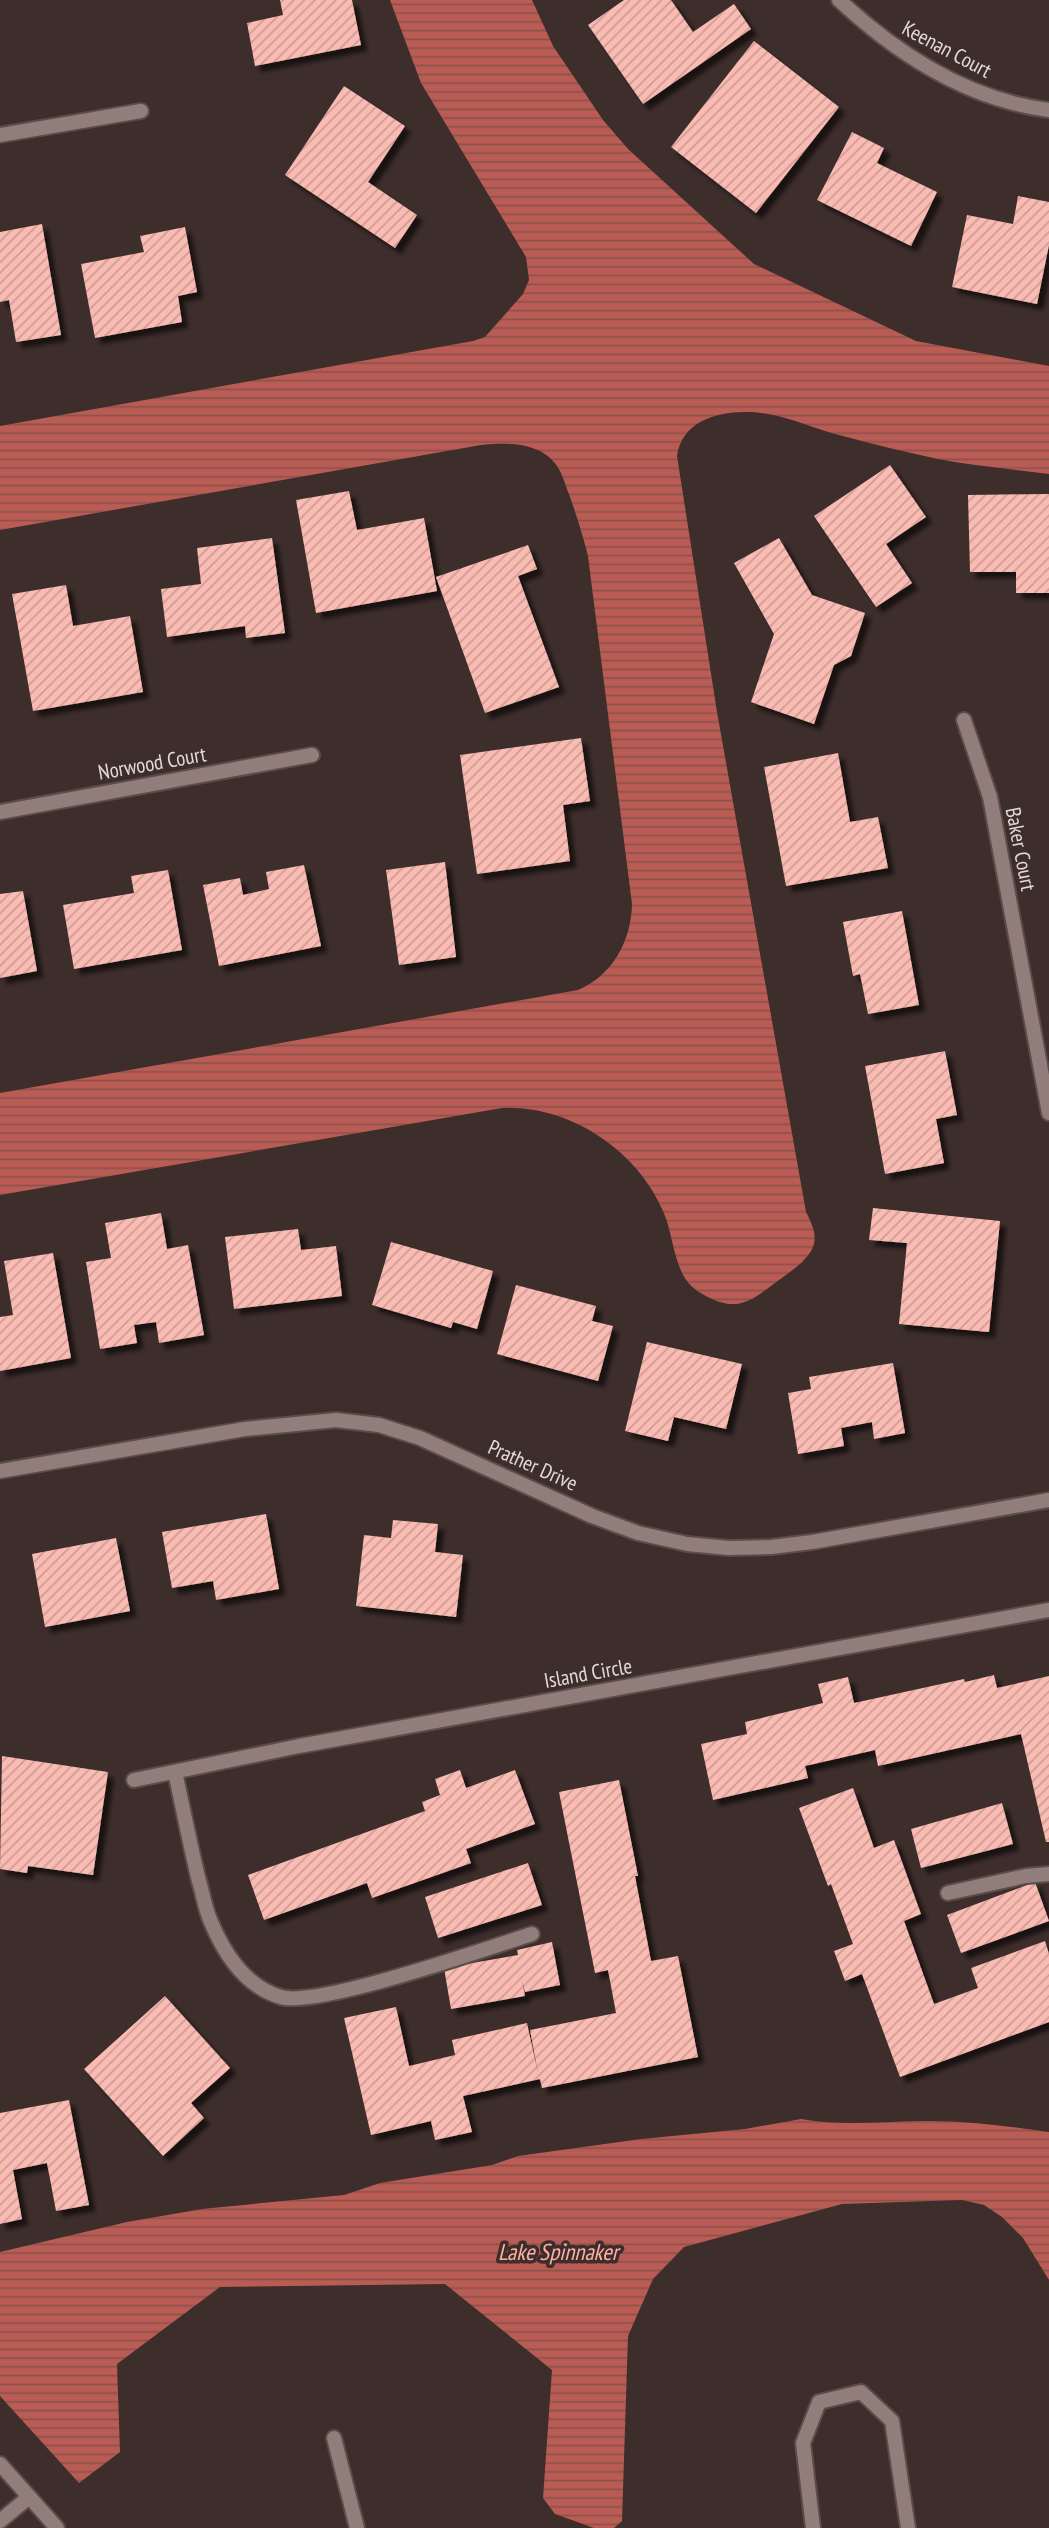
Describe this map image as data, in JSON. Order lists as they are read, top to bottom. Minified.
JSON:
{"streets":{"street":["Keenan Court","Norwood Court","Baker Court","Prather Drive","Island Circle"]},"water":["Lake Spinnaker"]}
